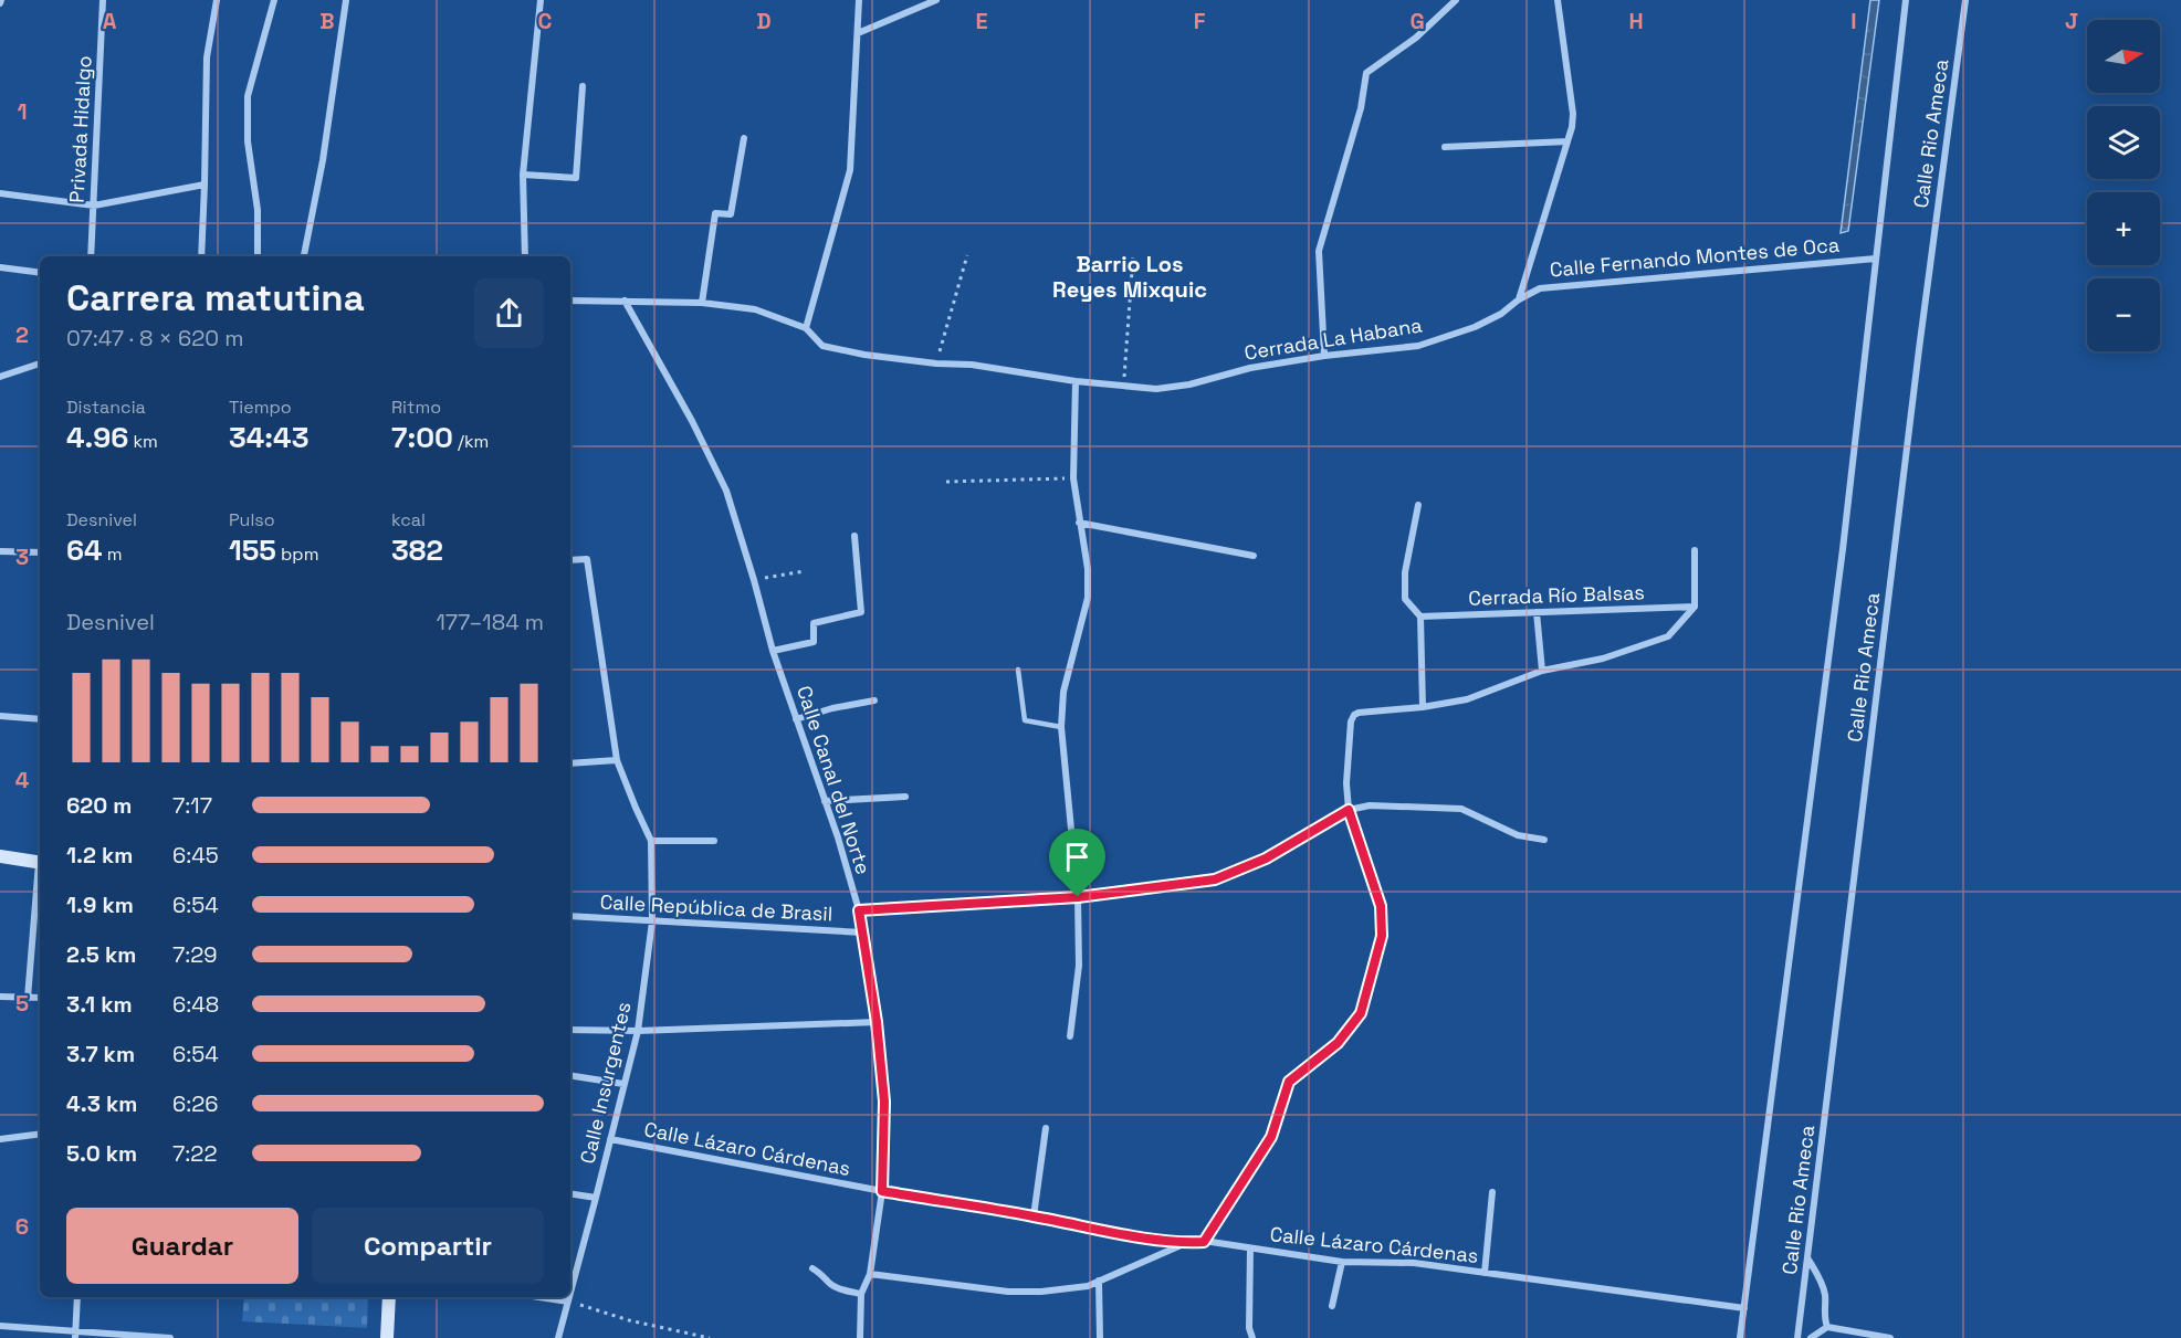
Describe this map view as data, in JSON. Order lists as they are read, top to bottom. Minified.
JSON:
{"streets":{"street":["Privada Hidalgo","Calle Rio Ameca","Calle Fernando Montes de Oca","Cerrada La Habana","Cerrada Río Balsas","Calle Canal del Norte","Calle República de Brasil","Calle Insurgentes","Calle Lázaro Cárdenas"]},"crossings":[["Calle Rio Ameca","Calle Fernando Montes de Oca"],["Calle Rio Ameca","Calle Lázaro Cárdenas"],["Calle Fernando Montes de Oca","Cerrada La Habana"],["Calle Canal del Norte","Calle República de Brasil"],["Calle Canal del Norte","Calle Lázaro Cárdenas"],["Calle República de Brasil","Calle Insurgentes"],["Calle Insurgentes","Calle Lázaro Cárdenas"]],"districts":["Barrio Los Reyes Mixquic"],"north":"right","page":{"map_buttons":["+","−"],"heading":["Carrera matutina","07:47 · 8 × 620 m"],"stats":[["Distancia","4.96 km"],["Tiempo","34:43"],["Ritmo","7:00 /km"],["Desnivel","64 m"],["Pulso","155 bpm"],["kcal","382"]],"chart":["Desnivel","177–184 m"],"list":[{"name":"620 m","note":"7:17"},{"name":"1.2 km","note":"6:45"},{"name":"1.9 km","note":"6:54"},{"name":"2.5 km","note":"7:29"},{"name":"3.1 km","note":"6:48"},{"name":"3.7 km","note":"6:54"},{"name":"4.3 km","note":"6:26"},{"name":"5.0 km","note":"7:22"}],"buttons":["Guardar","Compartir"]},"grid":{"columns":["A","B","C","D","E","F","G","H","I","J"],"rows":["1","2","3","4","5","6"]}}
